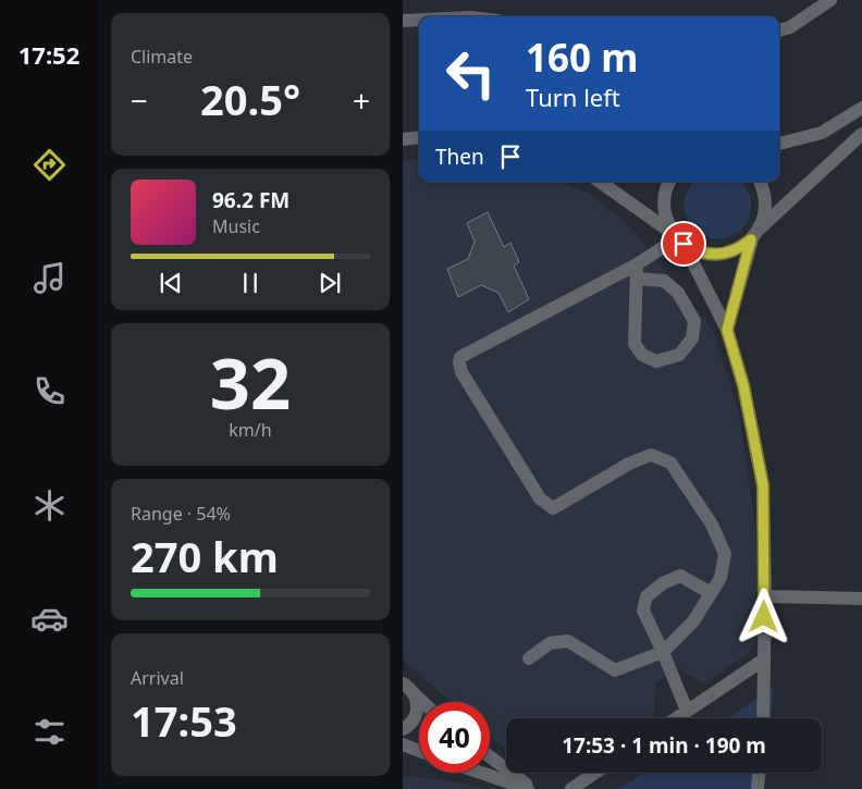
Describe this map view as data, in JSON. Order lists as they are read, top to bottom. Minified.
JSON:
{"page":{"tabs":"17:52","tile":["Climate",["32","km/h"],["Range · 54%","270 km"],["Arrival","17:53"]],"turn":["160 m","Turn left"],"heat":["−","20.5°","+"],"then":"Then","song":["96.2 FM","Music"],"limit":"40","trip":"17:53 · 1 min · 190 m"}}
